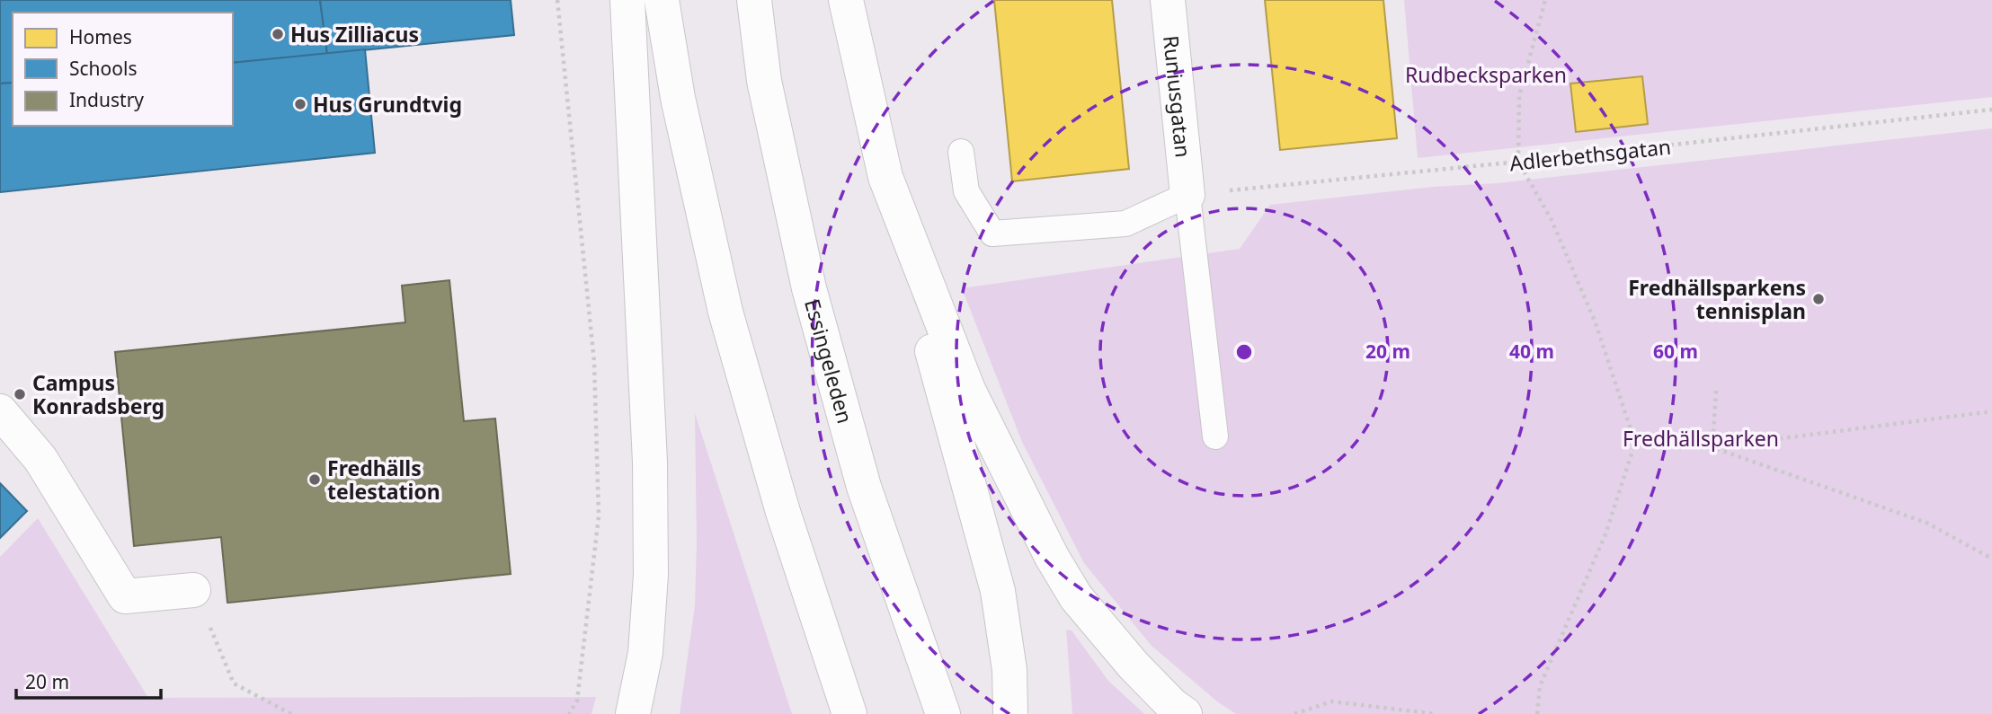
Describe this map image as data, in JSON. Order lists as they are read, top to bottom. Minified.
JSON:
{"streets":{"main road":["Runiusgatan","Essingeleden"],"path":["Adlerbethsgatan"]},"crossings":[["Runiusgatan","Adlerbethsgatan"]],"parks":["Rudbecksparken","Fredhällsparken"],"places":["Hus Zilliacus","Hus Grundtvig","Fredhällsparkens tennisplan","Campus Konradsberg","Fredhälls telestation"],"legend":["Homes","Schools","Industry"],"scale_bar":"20 m","rings":["20 m","40 m","60 m"]}
